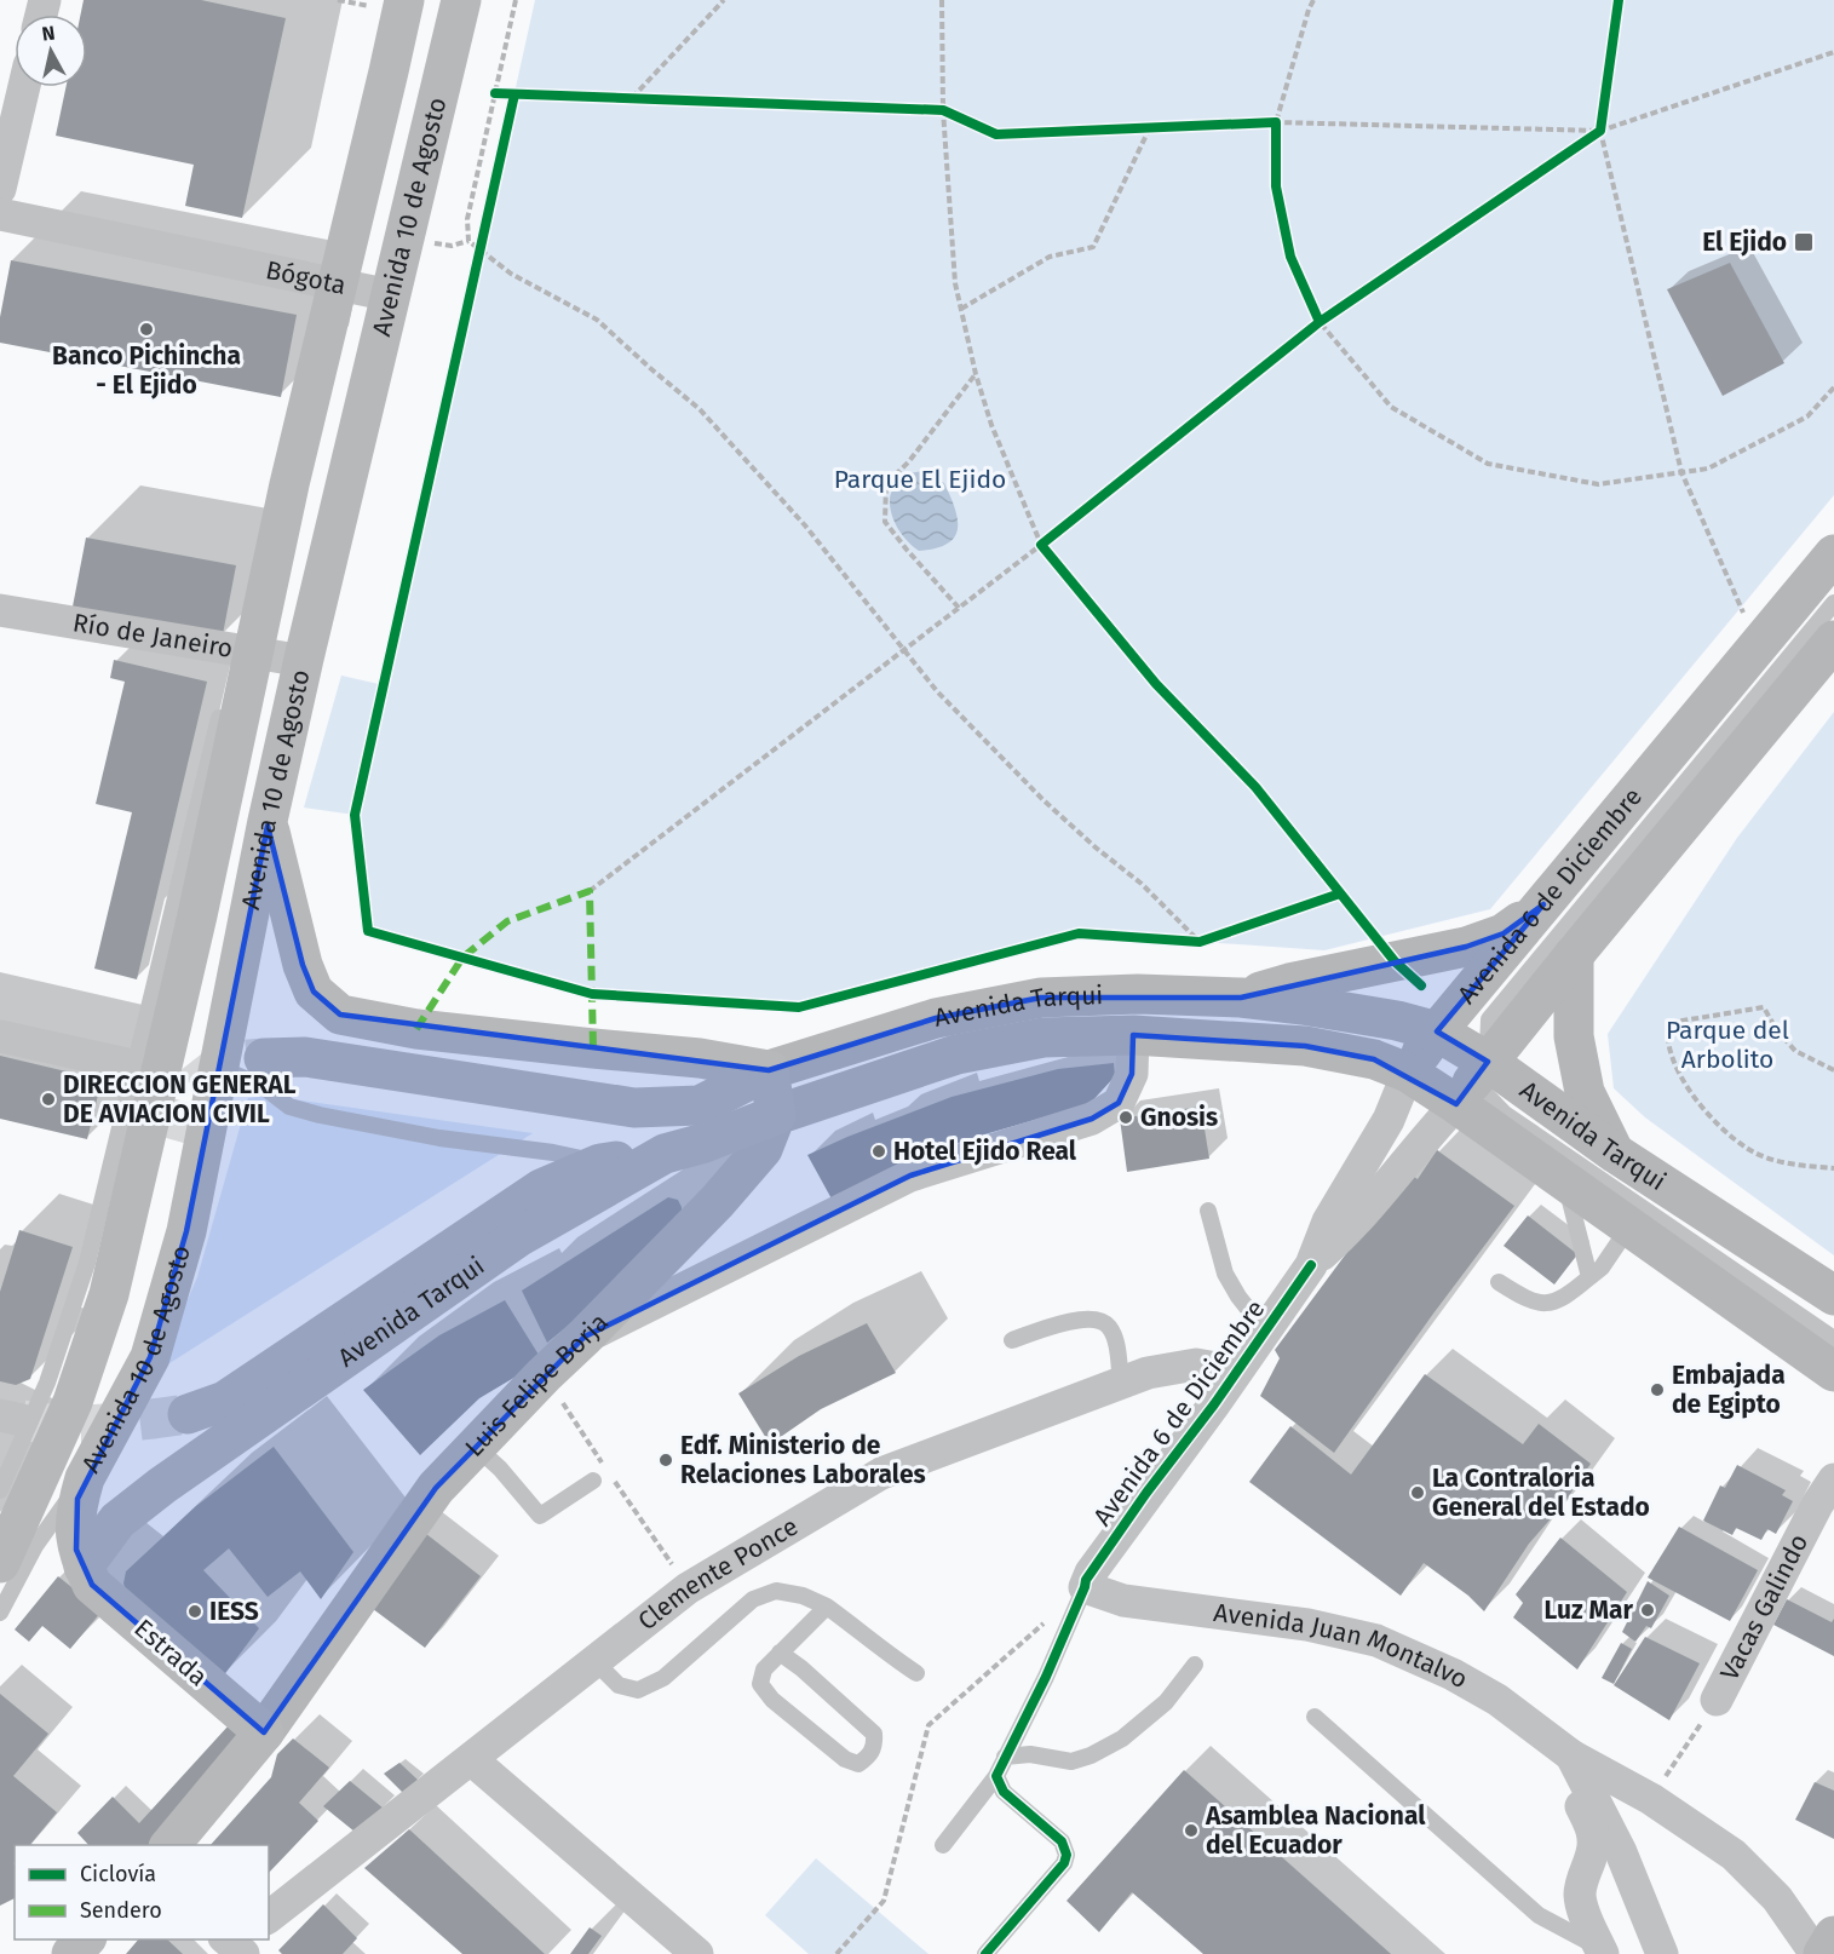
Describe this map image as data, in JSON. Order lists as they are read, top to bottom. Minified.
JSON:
{"streets":{"main road":["Avenida 10 de Agosto","Avenida 6 de Diciembre","Avenida Tarqui","Luis Felipe Borja","Estrada"],"street":["Bógota","Río de Janeiro","Clemente Ponce","Vacas Galindo","Avenida Juan Montalvo"]},"crossings":[["Avenida 10 de Agosto","Bógota"],["Avenida 10 de Agosto","Río de Janeiro"],["Avenida 10 de Agosto","Avenida Tarqui"],["Avenida 10 de Agosto","Estrada"],["Avenida 6 de Diciembre","Avenida Tarqui"],["Avenida 6 de Diciembre","Clemente Ponce"],["Avenida 6 de Diciembre","Avenida Juan Montalvo"],["Avenida Tarqui","Luis Felipe Borja"],["Avenida Tarqui","Estrada"],["Luis Felipe Borja","Estrada"]],"parks":["Parque El Ejido","Parque del Arbolito"],"places":{"transit":["El Ejido"],"other":["Banco Pichincha - El Ejido","DIRECCION GENERAL DE AVIACION CIVIL","Gnosis","Hotel Ejido Real","Embajada de Egipto","Edf. Ministerio de Relaciones Laborales","La Contraloria General del Estado","Luz Mar","IESS","Asamblea Nacional del Ecuador"]},"legend":["Ciclovía","Sendero"],"north":"top"}
